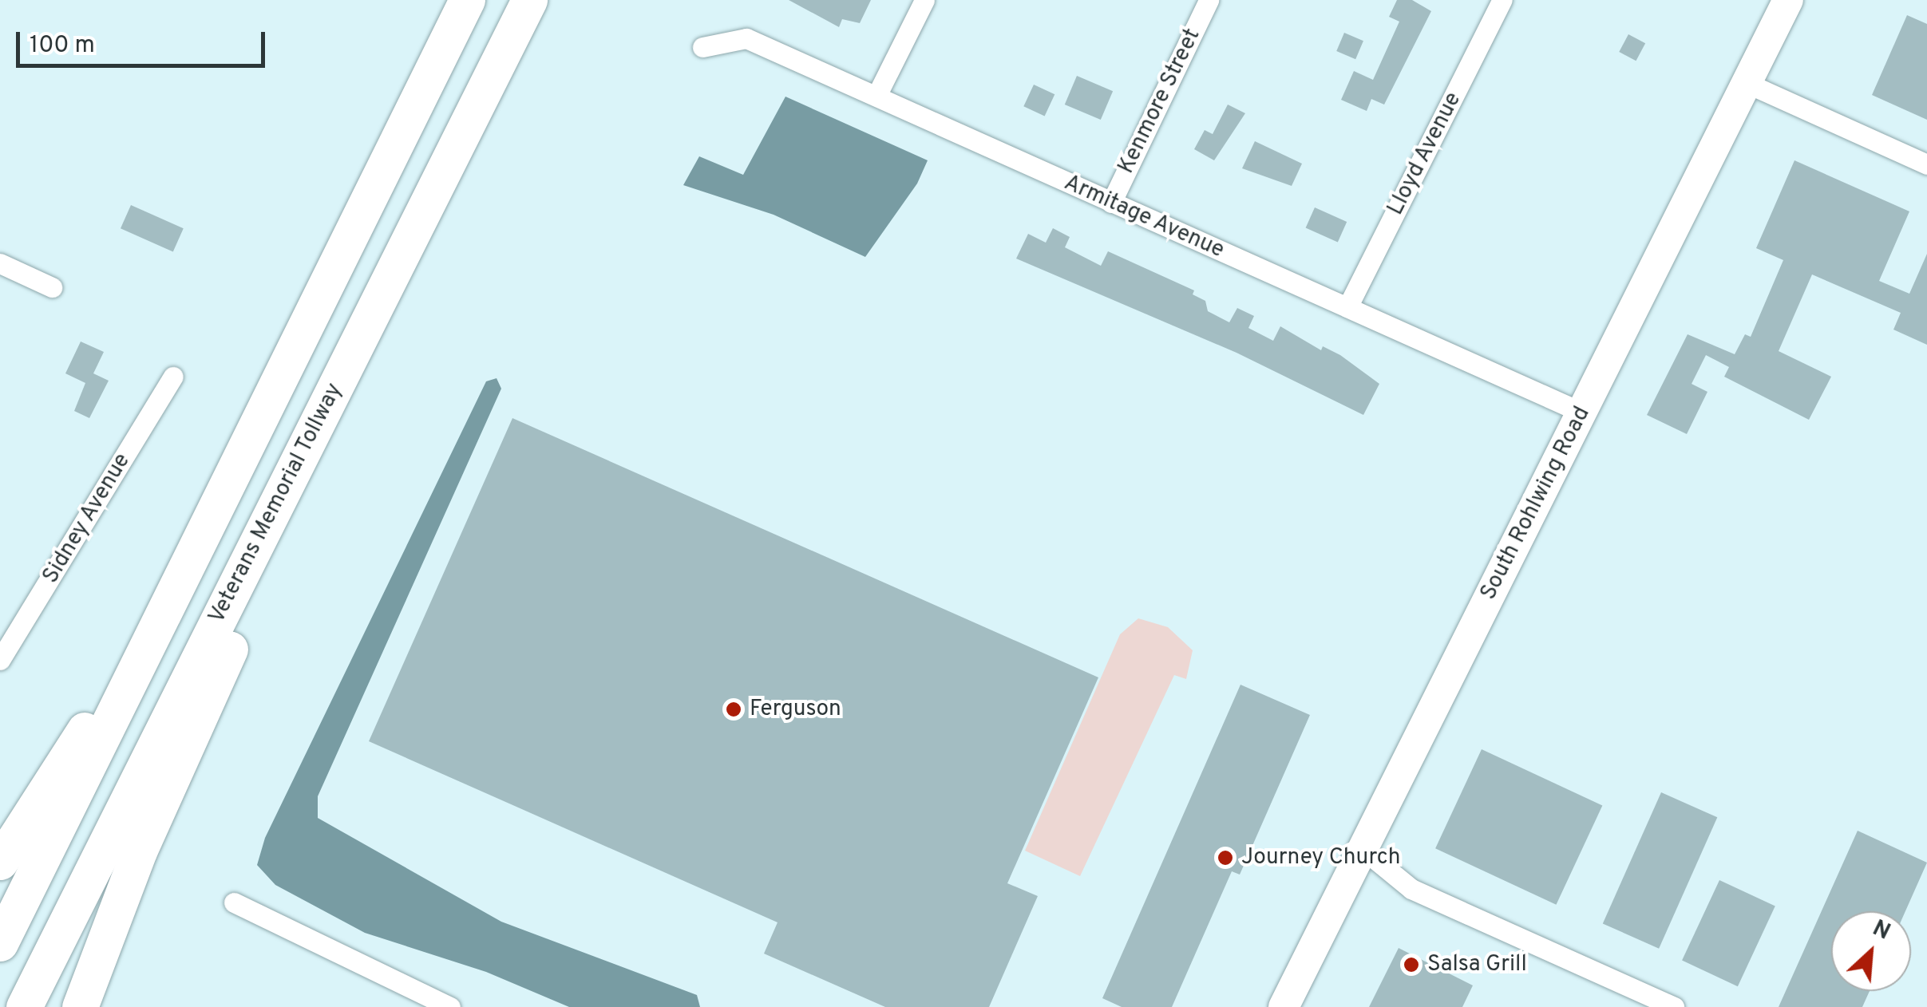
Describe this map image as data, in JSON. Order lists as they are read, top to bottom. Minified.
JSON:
{"streets":{"highway":["Veterans Memorial Tollway"],"main road":["South Rohlwing Road"],"street":["Kenmore Street","Lloyd Avenue","Armitage Avenue","Sidney Avenue"]},"crossings":[["Kenmore Street","Armitage Avenue"],["Lloyd Avenue","Armitage Avenue"],["Armitage Avenue","South Rohlwing Road"]],"places":["Ferguson","Journey Church","Salsa Grill"],"scale_bar":"100 m","north":"top right"}
